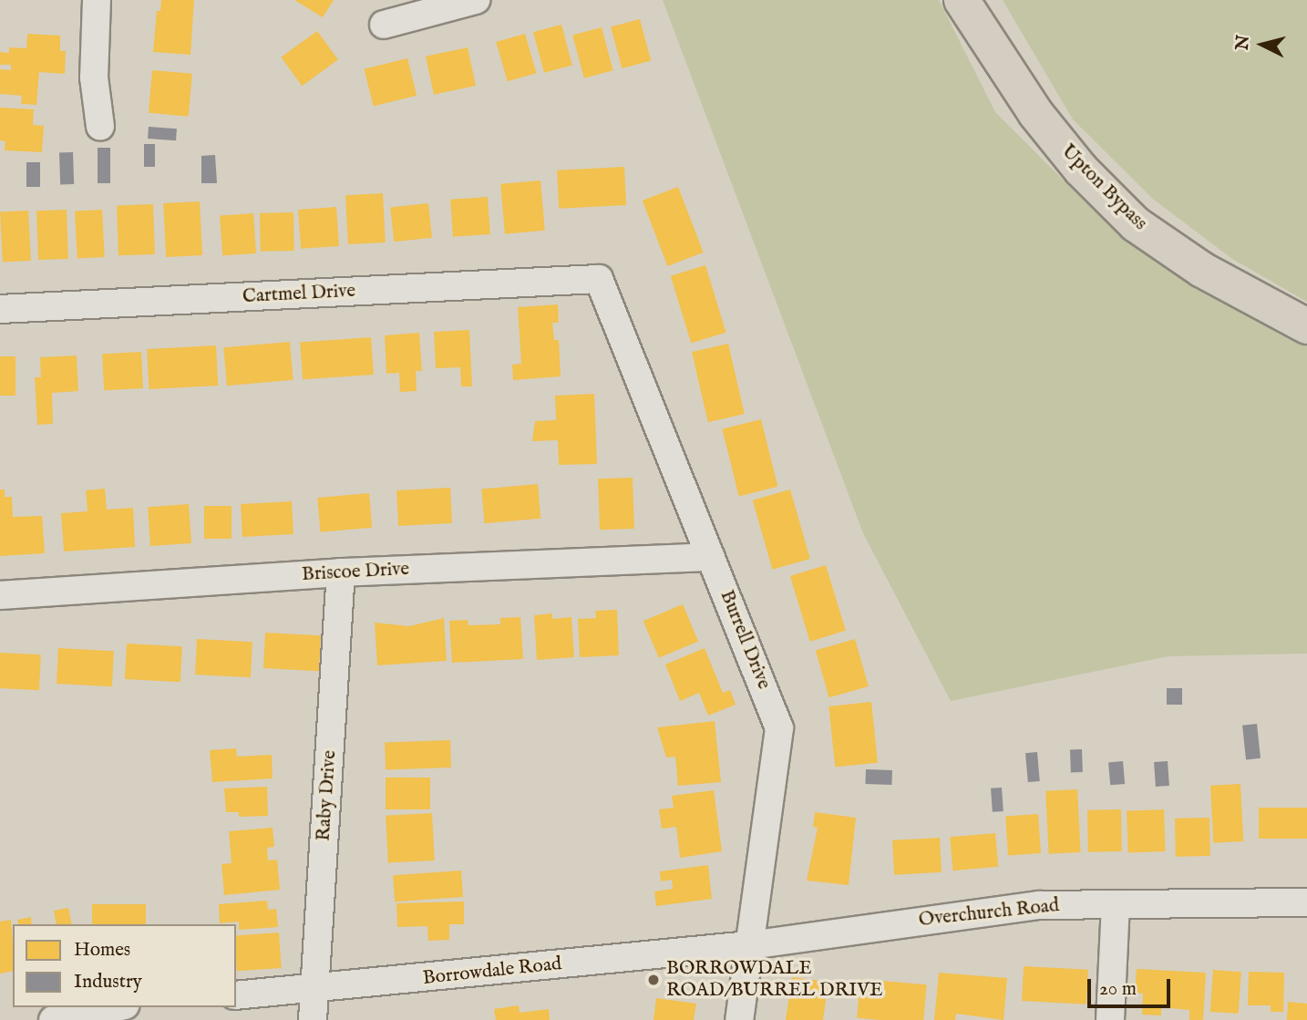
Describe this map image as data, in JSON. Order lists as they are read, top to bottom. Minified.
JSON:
{"streets":{"main road":["Upton Bypass"],"street":["Cartmel Drive","Briscoe Drive","Burrell Drive","Raby Drive","Overchurch Road","Borrowdale Road"]},"crossings":[["Cartmel Drive","Burrell Drive"],["Briscoe Drive","Burrell Drive"],["Briscoe Drive","Raby Drive"],["Burrell Drive","Overchurch Road"],["Burrell Drive","Borrowdale Road"],["Raby Drive","Borrowdale Road"],["Overchurch Road","Borrowdale Road"]],"places":["BORROWDALE ROAD/BURREL DRIVE"],"legend":["Homes","Industry"],"scale_bar":"20 m","north":"left"}
